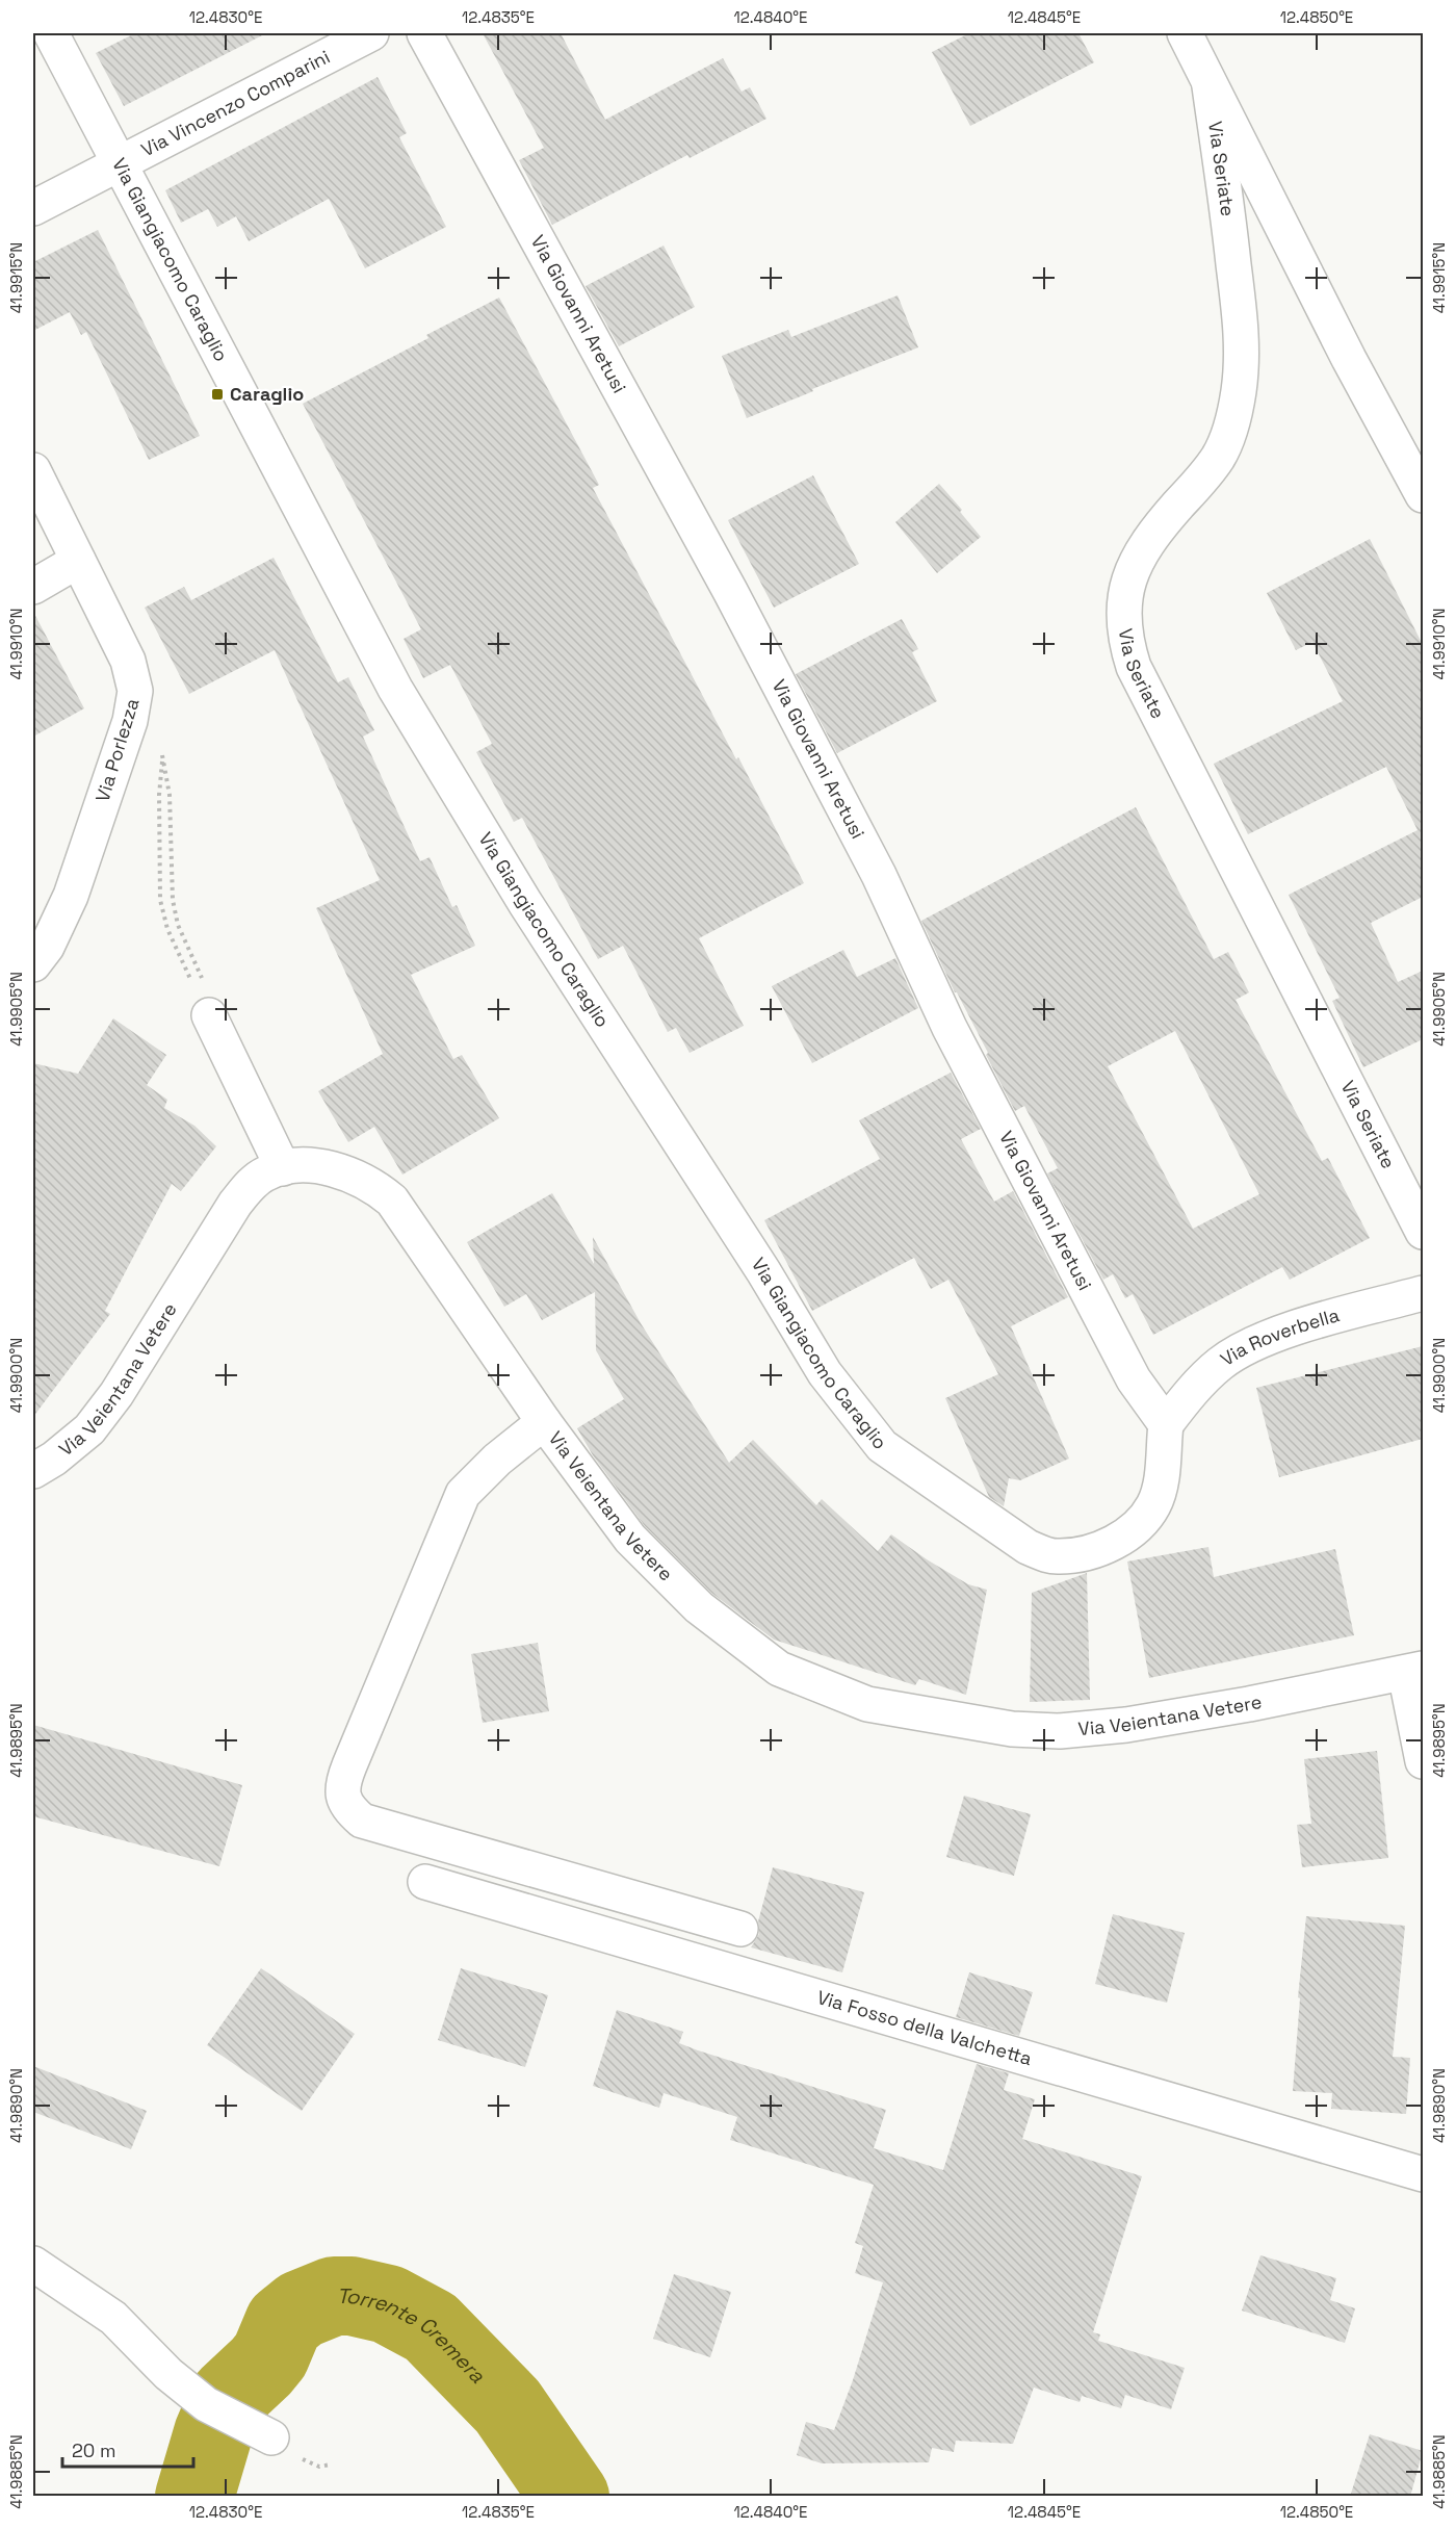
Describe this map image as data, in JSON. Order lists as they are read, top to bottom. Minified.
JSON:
{"streets":{"street":["Via Vincenzo Comparini","Via Seriate","Via Giangiacomo Caraglio","Via Giovanni Aretusi","Via Porlezza","Via Roverbella","Via Veientana Vetere","Via Fosso della Valchetta"]},"crossings":[["Via Vincenzo Comparini","Via Giangiacomo Caraglio"],["Via Giangiacomo Caraglio","Via Giovanni Aretusi"],["Via Giangiacomo Caraglio","Via Roverbella"],["Via Giovanni Aretusi","Via Roverbella"]],"water":["Torrente Cremera"],"places":{"transit":["Caraglio"]},"scale_bar":"20 m","coordinates":["12.4830°E","12.4835°E","12.4840°E","12.4845°E","12.4850°E","41.9915°N","41.9910°N","41.9905°N","41.9900°N","41.9895°N","41.9890°N","41.9885°N"]}
